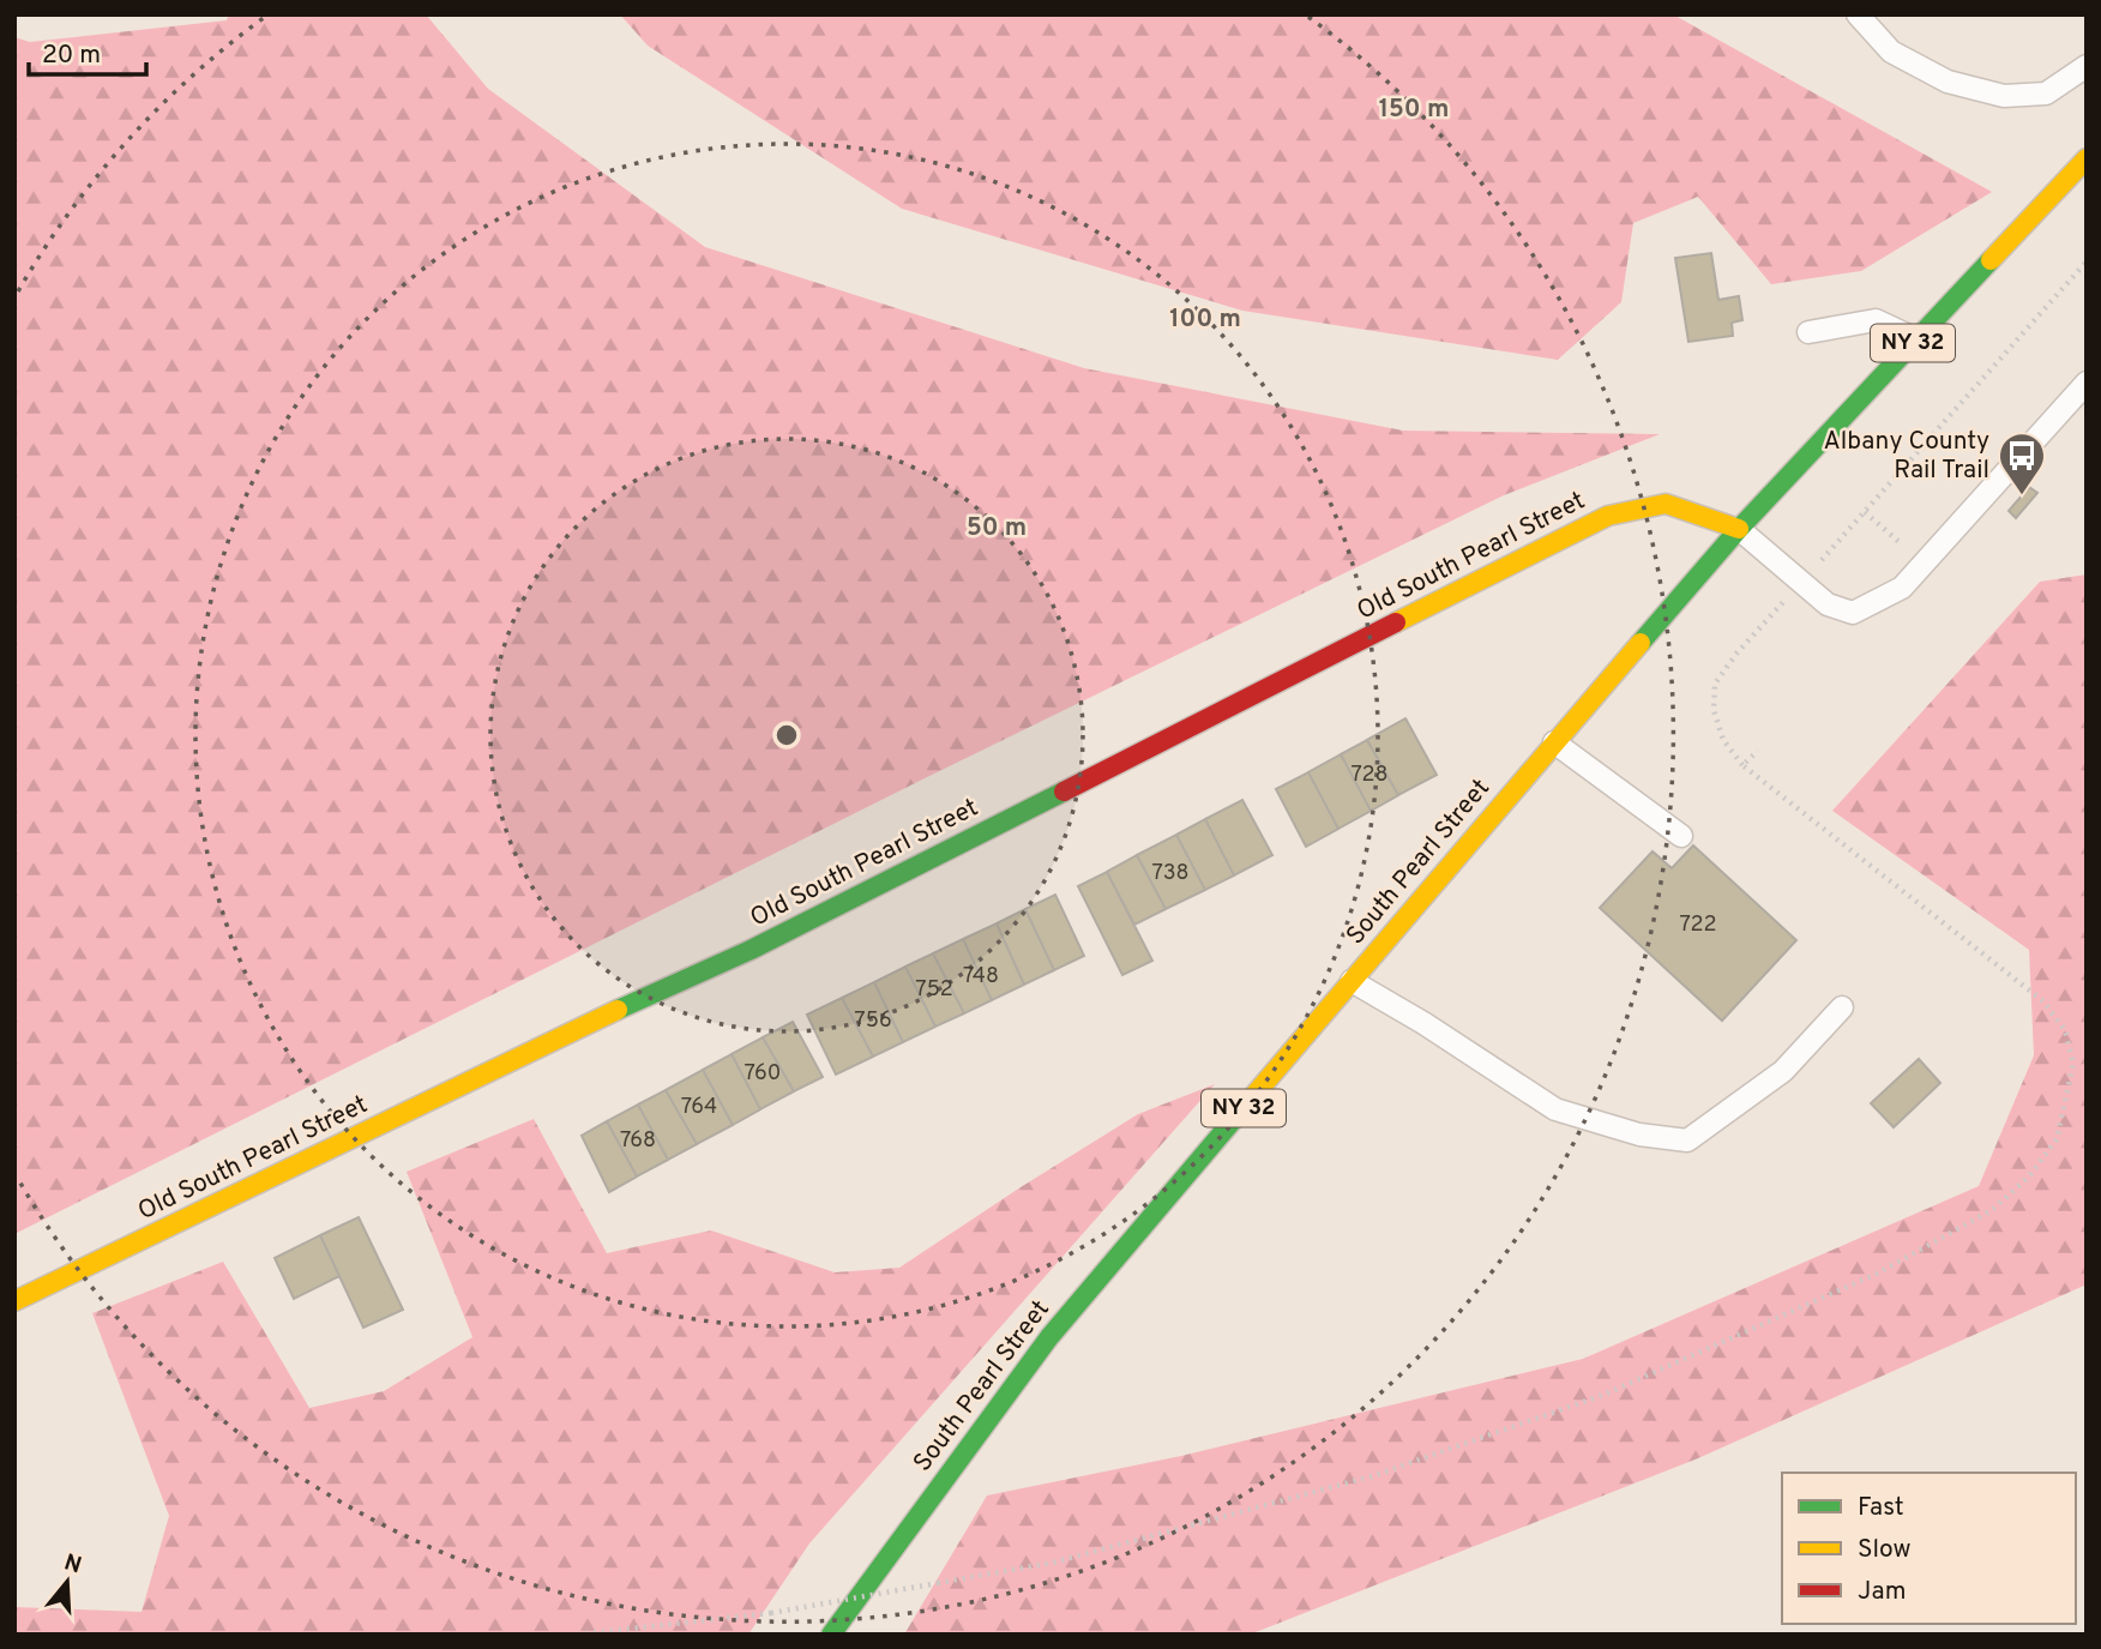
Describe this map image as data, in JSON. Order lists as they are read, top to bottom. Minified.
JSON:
{"streets":{"main road":["NY 32","Old South Pearl Street","South Pearl Street"]},"crossings":[["Old South Pearl Street","South Pearl Street"]],"places":{"bus stop":["Albany County Rail Trail"]},"house_numbers":["728","738","722","748","752","756","760","764","768"],"legend":["Fast","Slow","Jam"],"scale_bar":"20 m","north":"top","rings":["150 m","100 m","50 m"]}
